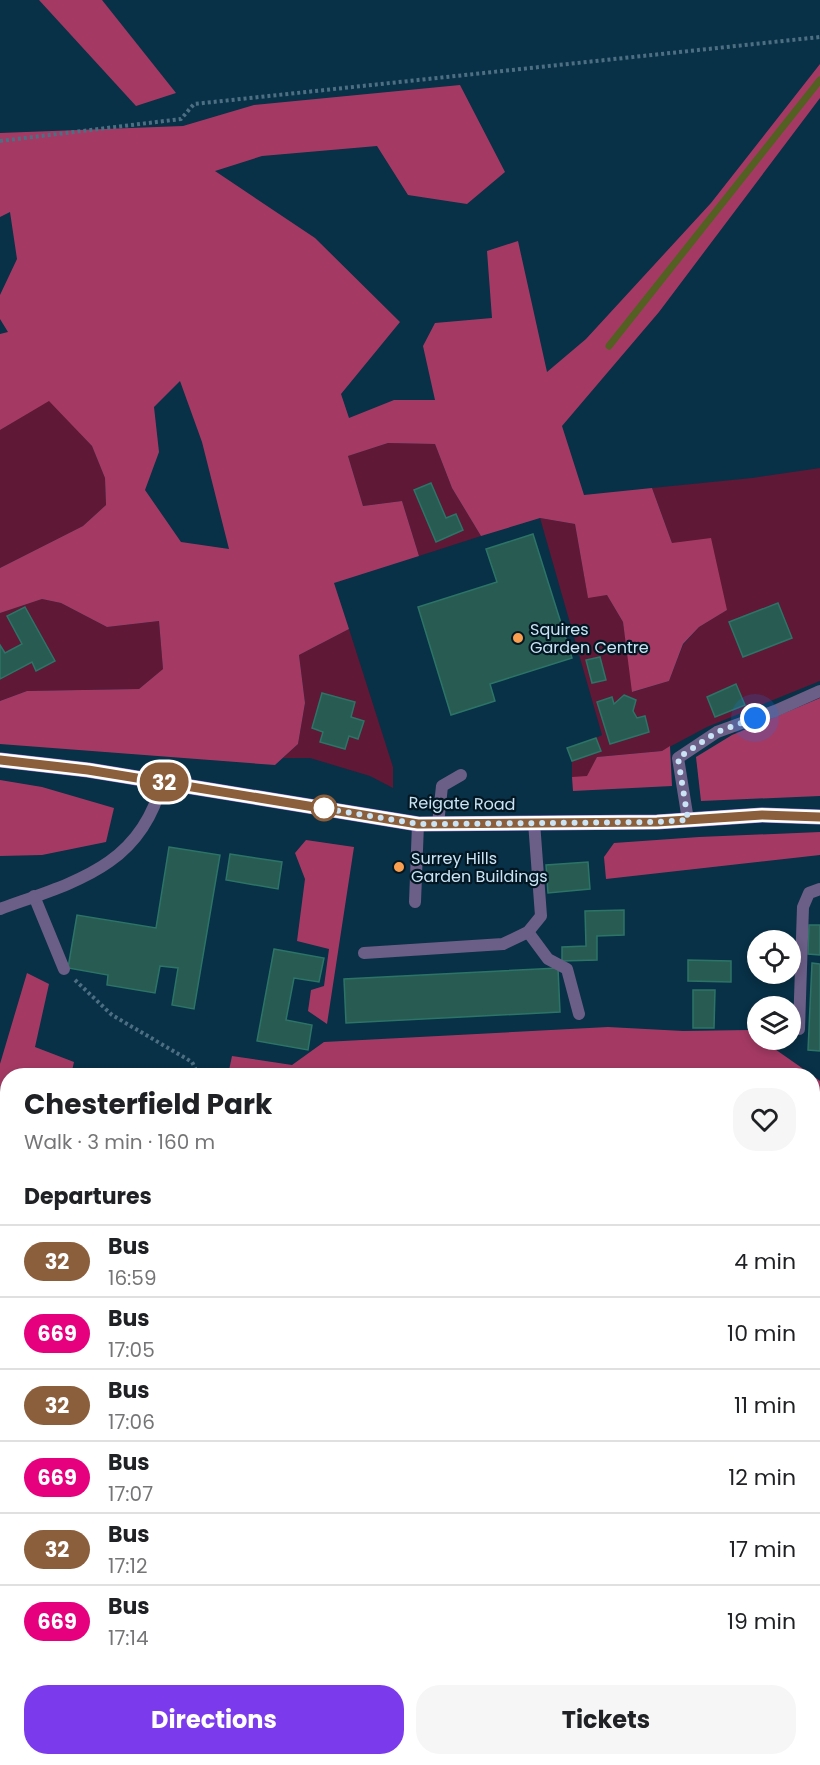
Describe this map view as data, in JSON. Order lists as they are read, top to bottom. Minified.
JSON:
{"streets":{"main road":["Reigate Road"]},"places":["Squires Garden Centre","Surrey Hills Garden Buildings"],"lines":["bus line 32"],"page":{"on_map":"32","heading":[["Chesterfield Park","Walk · 3 min · 160 m"],"Departures"],"list":[{"mark":"32","name":"Bus","note":"16:59","value":"4 min"},{"mark":"669","name":"Bus","note":"17:05","value":"10 min"},{"mark":"32","name":"Bus","note":"17:06","value":"11 min"},{"mark":"669","name":"Bus","note":"17:07","value":"12 min"},{"mark":"32","name":"Bus","note":"17:12","value":"17 min"},{"mark":"669","name":"Bus","note":"17:14","value":"19 min"}],"buttons":["Directions","Tickets"]}}
